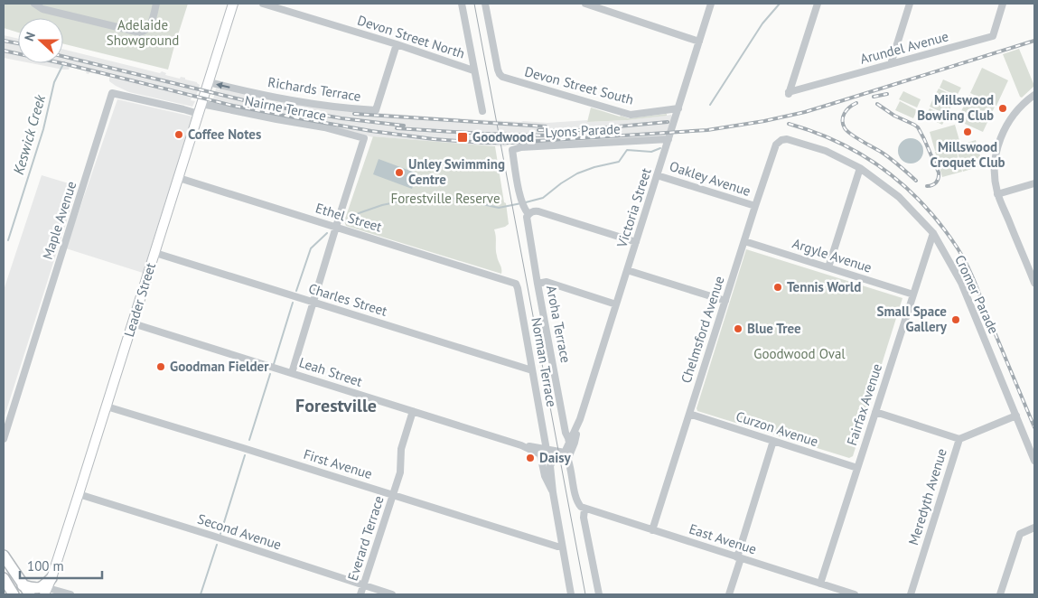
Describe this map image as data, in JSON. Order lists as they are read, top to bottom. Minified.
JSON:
{"streets":{"main road":["Leader Street"],"street":["Devon Street North","Arundel Avenue","Devon Street South","Richards Terrace","Nairne Terrace","Lyons Parade","Oakley Avenue","Victoria Street","Ethel Street","Maple Avenue","Argyle Avenue","Cromer Parade","Charles Street","Aroha Terrace","Chelmsford Avenue","Norman Terrace","Leah Street","Fairfax Avenue","Curzon Avenue","First Avenue","Meredyth Avenue","Second Avenue","Everard Terrace","East Avenue"]},"crossings":[["Devon Street North","Richards Terrace"],["Devon Street South","Victoria Street"],["Richards Terrace","Leader Street"],["Nairne Terrace","Ethel Street"],["Nairne Terrace","Leader Street"],["Lyons Parade","Victoria Street"],["Lyons Parade","Aroha Terrace"],["Oakley Avenue","Victoria Street"],["Oakley Avenue","Chelmsford Avenue"],["Victoria Street","Aroha Terrace"],["Victoria Street","Leah Street"],["Ethel Street","Leader Street"],["Ethel Street","Norman Terrace"],["Maple Avenue","Leader Street"],["Argyle Avenue","Chelmsford Avenue"],["Argyle Avenue","Fairfax Avenue"],["Cromer Parade","Chelmsford Avenue"],["Cromer Parade","Fairfax Avenue"],["Cromer Parade","Meredyth Avenue"],["Leader Street","Charles Street"],["Leader Street","Leah Street"],["Leader Street","First Avenue"],["Leader Street","Second Avenue"],["Charles Street","Norman Terrace"],["Chelmsford Avenue","Curzon Avenue"],["Chelmsford Avenue","East Avenue"],["Norman Terrace","Leah Street"],["Leah Street","Everard Terrace"],["Fairfax Avenue","Curzon Avenue"],["Fairfax Avenue","East Avenue"],["First Avenue","Everard Terrace"],["Second Avenue","Everard Terrace"]],"one_way":["Richards Terrace"],"districts":["Forestville"],"water":["Keswick Creek"],"parks":["Adelaide Showground","Forestville Reserve","Goodwood Oval"],"places":{"other":["Millswood Bowling Club","Millswood Croquet Club","Coffee Notes","Unley Swimming Centre","Tennis World","Small Space Gallery","Blue Tree","Goodman Fielder","Daisy"],"transit":["Goodwood"]},"scale_bar":"100 m","north":"left"}
